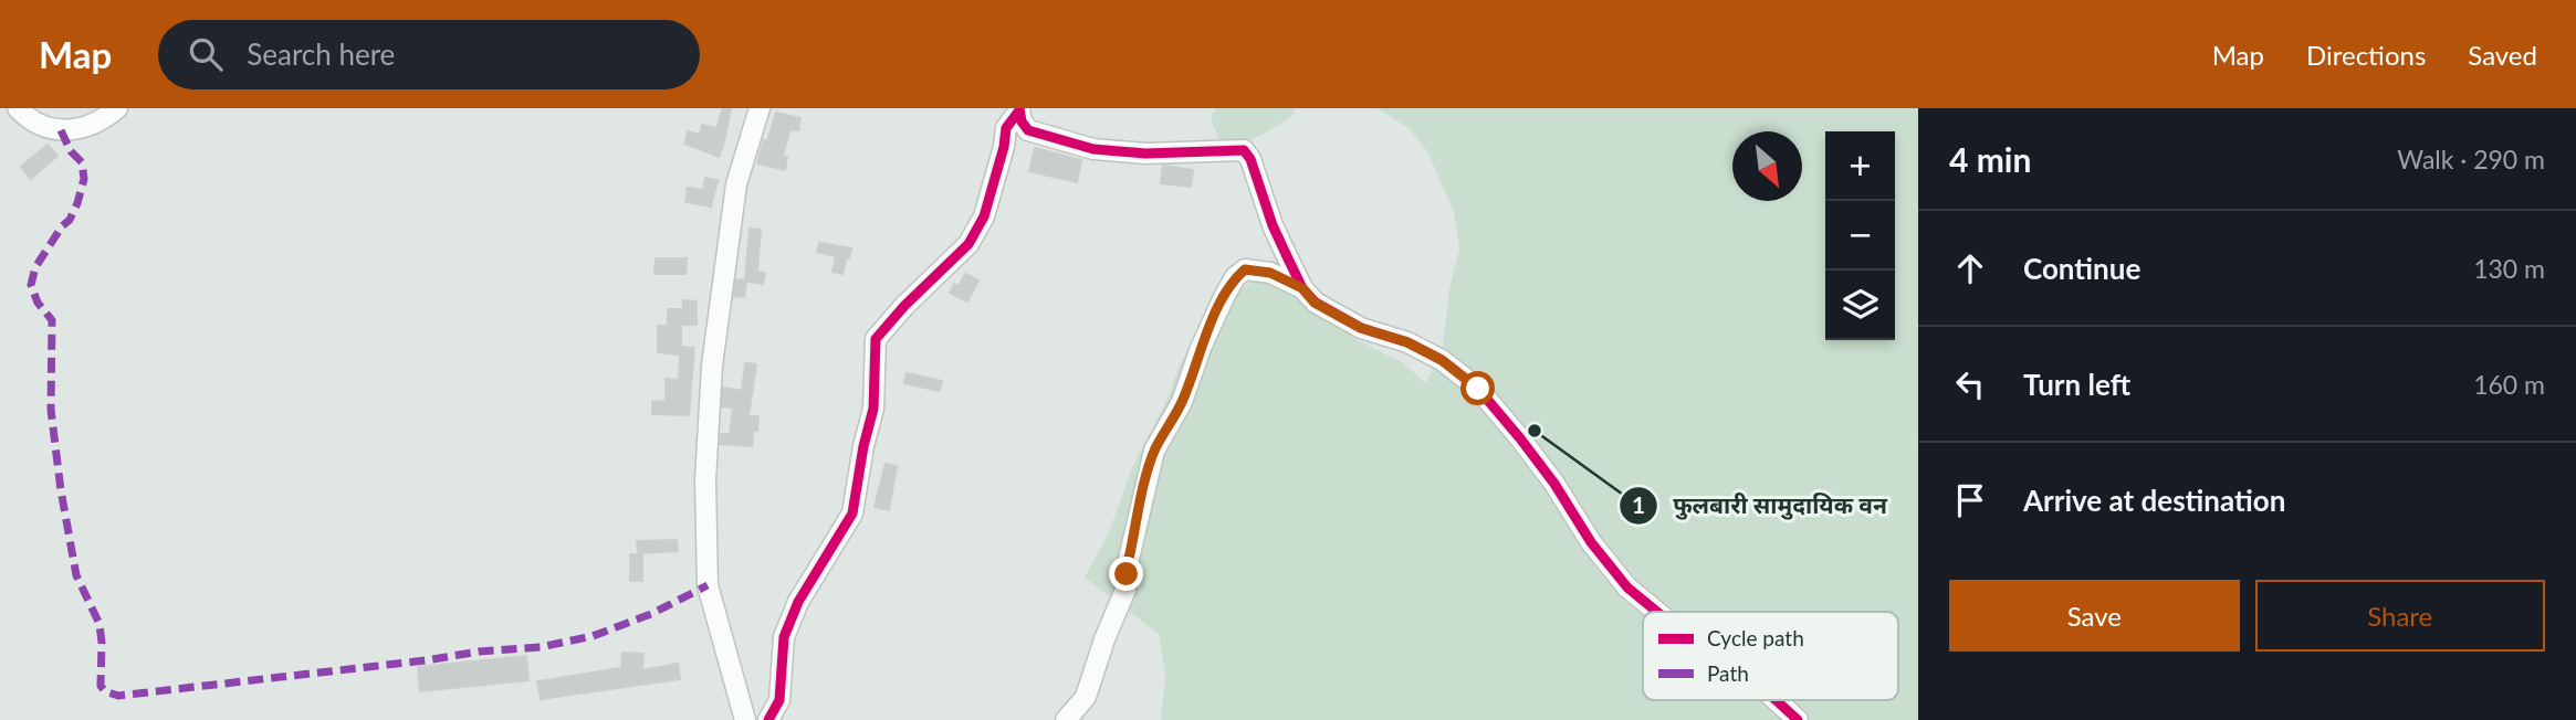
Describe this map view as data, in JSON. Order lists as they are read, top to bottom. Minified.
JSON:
{"places":["फुलबारी सामुदायिक वन"],"legend":["Cycle path","Path"],"north":"bottom right","page":{"header":"Map","search":"Search here","nav":["Map","Directions","Saved"],"heading":["4 min","Walk · 290 m"],"map_buttons":["+","−"],"list":[["Continue","130 m"],["Turn left","160 m"],"Arrive at destination"],"buttons":["Save","Share"]}}
